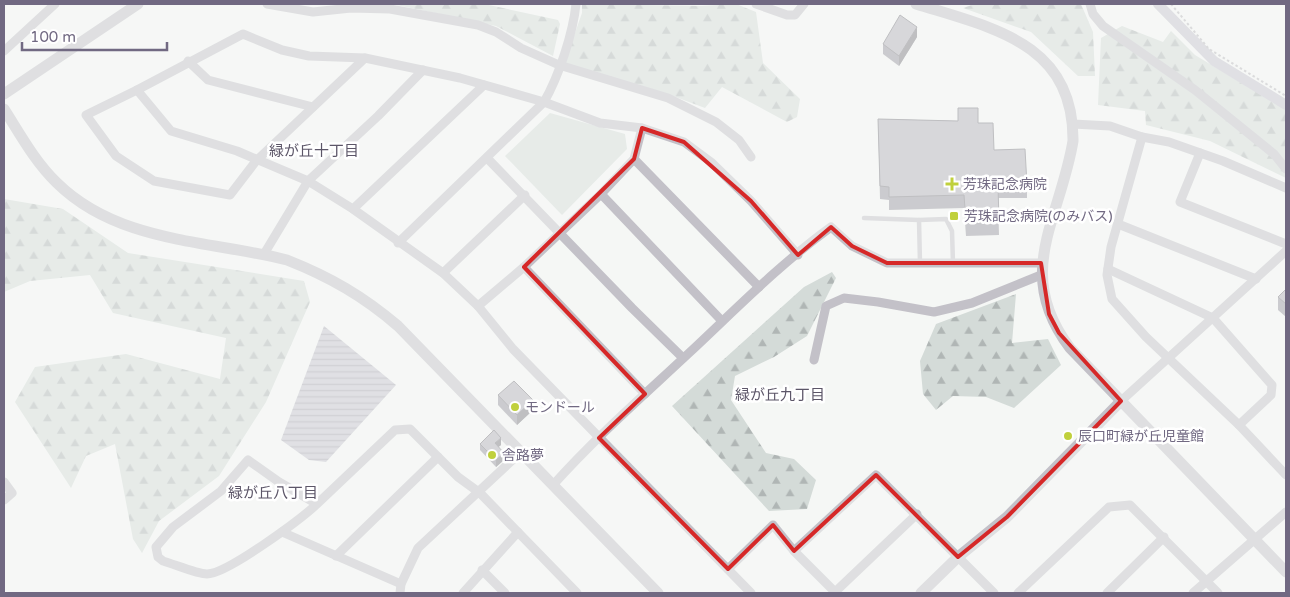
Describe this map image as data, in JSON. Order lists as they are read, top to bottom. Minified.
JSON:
{"districts":["緑が丘十丁目","緑が丘九丁目","緑が丘八丁目"],"places":{"health":["芳珠記念病院"],"transit":["芳珠記念病院(のみバス)"],"other":["モンドール","辰口町緑が丘児童館","舎路夢"]},"scale_bar":"100 m"}
